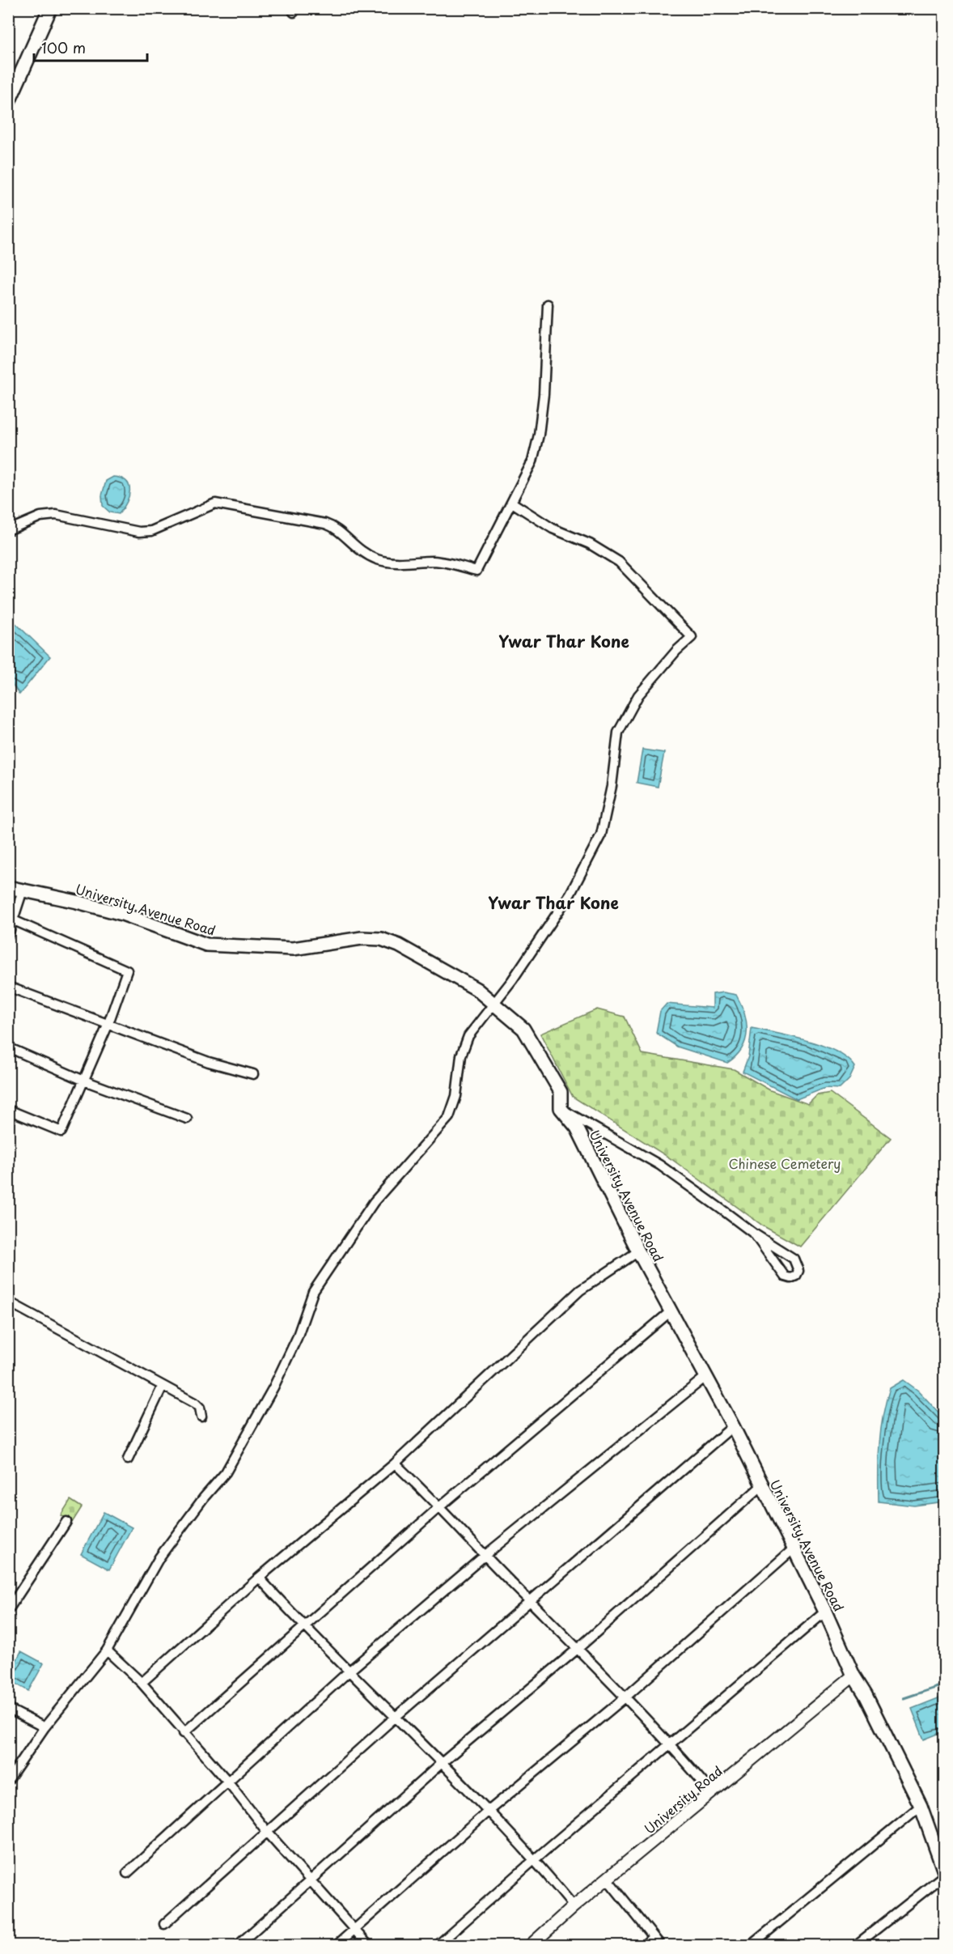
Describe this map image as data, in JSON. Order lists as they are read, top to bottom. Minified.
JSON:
{"streets":{"main road":["University Avenue Road"],"street":["University Road"]},"crossings":[["University Avenue Road","University Road"]],"districts":["Ywar Thar Kone","Ywar Thar Kone"],"parks":["Chinese Cemetery"],"scale_bar":"100 m"}
